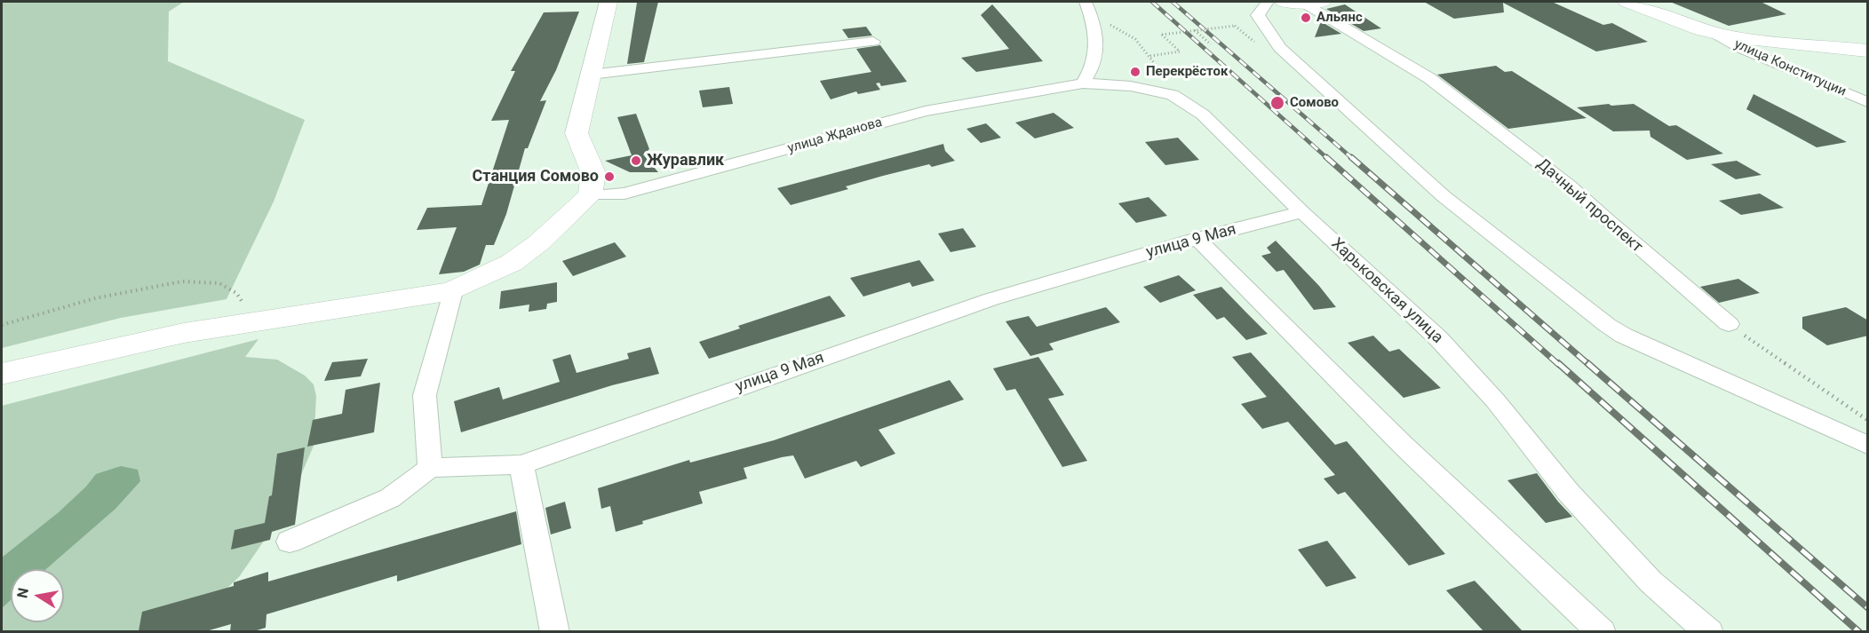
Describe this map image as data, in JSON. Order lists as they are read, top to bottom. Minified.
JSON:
{"streets":{"street":["улица Конституции","улица Жданова","Дачный проспект","улица 9 Мая","Харьковская улица"]},"crossings":[["улица Жданова","Харьковская улица"],["улица 9 Мая","Харьковская улица"]],"places":["Альянс","Перекрёсток","Сомово","Журавлик","Станция Сомово"],"north":"left"}
